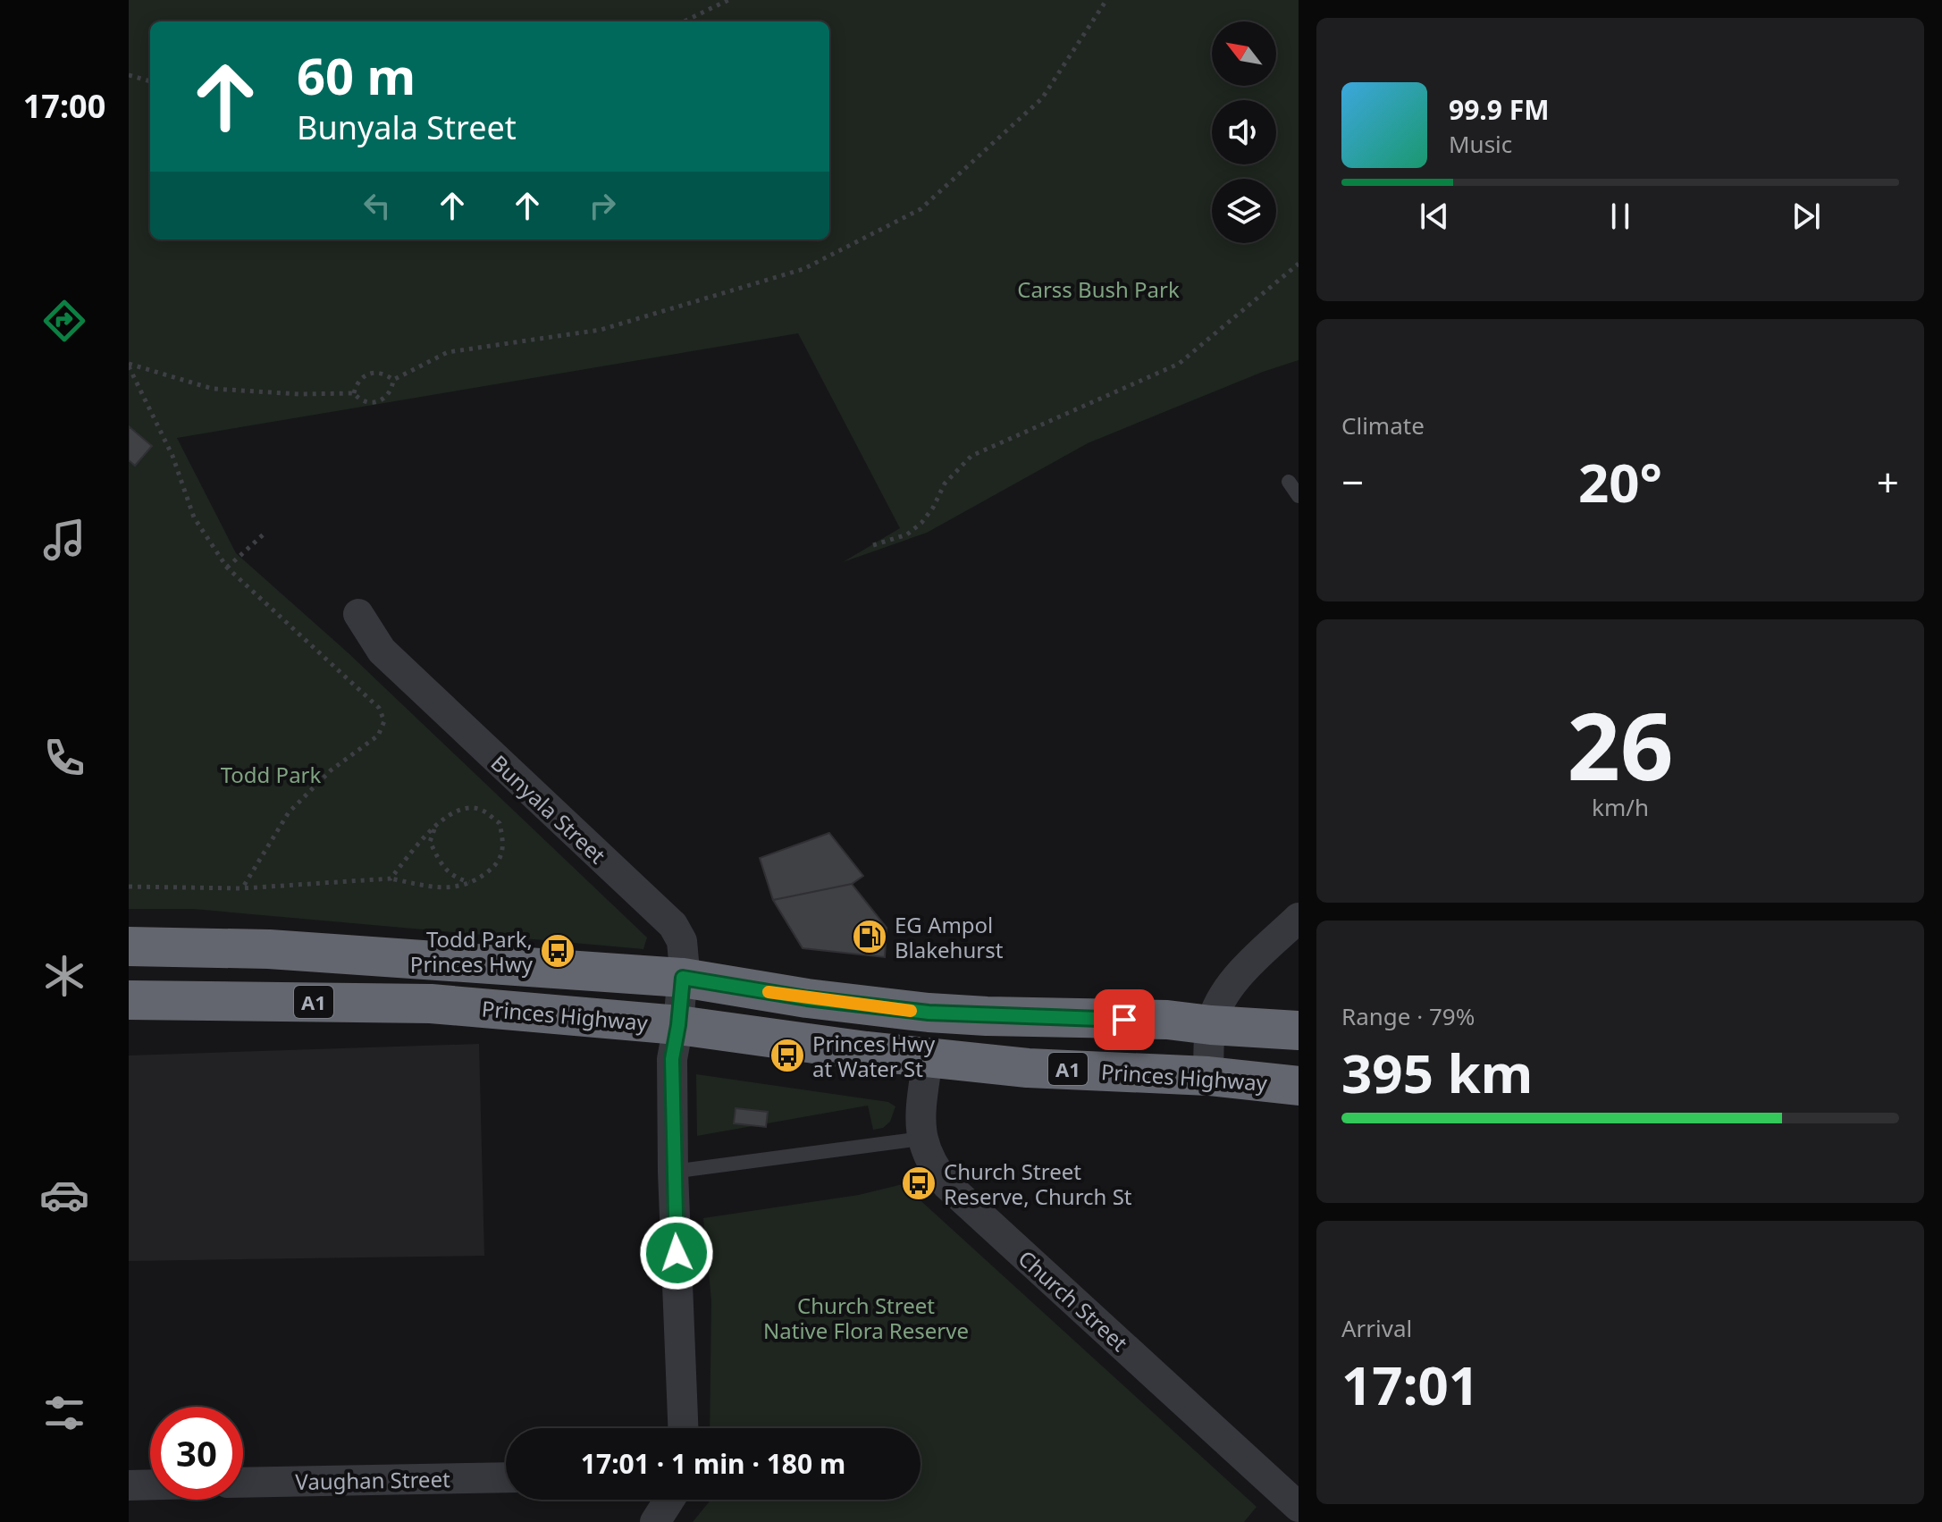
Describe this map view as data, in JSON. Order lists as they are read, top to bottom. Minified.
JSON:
{"streets":{"highway":["A1","Princes Highway"],"street":["Bunyala Street","Church Street","Vaughan Street"]},"crossings":[["Bunyala Street","Princes Highway"],["Princes Highway","Church Street"]],"parks":["Carss Bush Park","Todd Park","Church Street Native Flora Reserve"],"places":{"fuel station":["EG Ampol Blakehurst"],"bus stop":["Todd Park, Princes Hwy","Princes Hwy at Water St","Church Street Reserve, Church St"]},"north":"top left","page":{"tabs":"17:00","turn":["60 m","Bunyala Street"],"song":["99.9 FM","Music"],"tile":["Climate",["26","km/h"],["Range · 79%","395 km"],["Arrival","17:01"]],"heat":["−","20°","+"],"limit":"30","trip":"17:01 · 1 min · 180 m"}}
